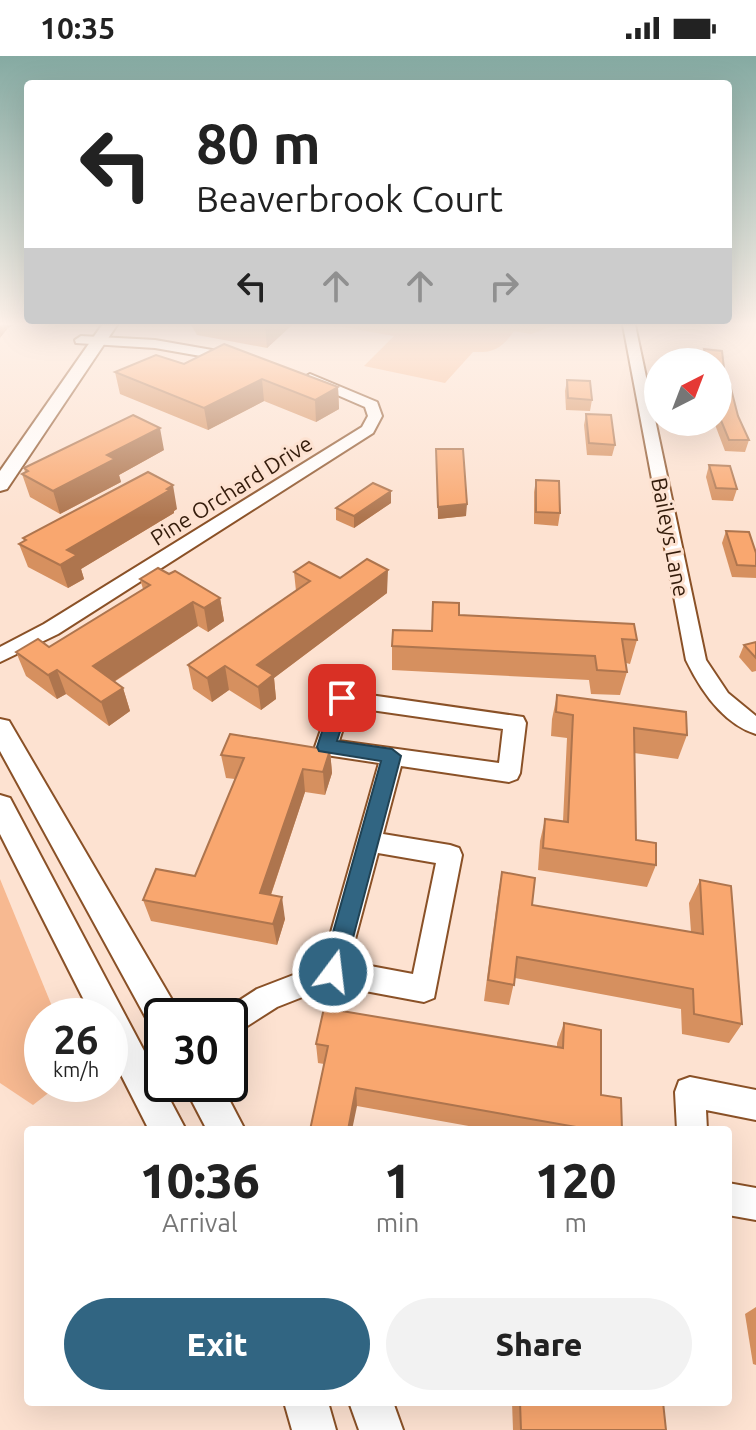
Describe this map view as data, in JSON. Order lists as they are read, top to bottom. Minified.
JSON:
{"streets":{"street":["Pine Orchard Drive","Baileys Lane"]},"north":"top right","page":{"status":"10:35","turn":["80 m","Beaverbrook Court"],"speed":"26 km/h","limit":"30","eta":["10:36","Arrival","1","min","120","m"],"buttons":["Exit","Share"]}}
